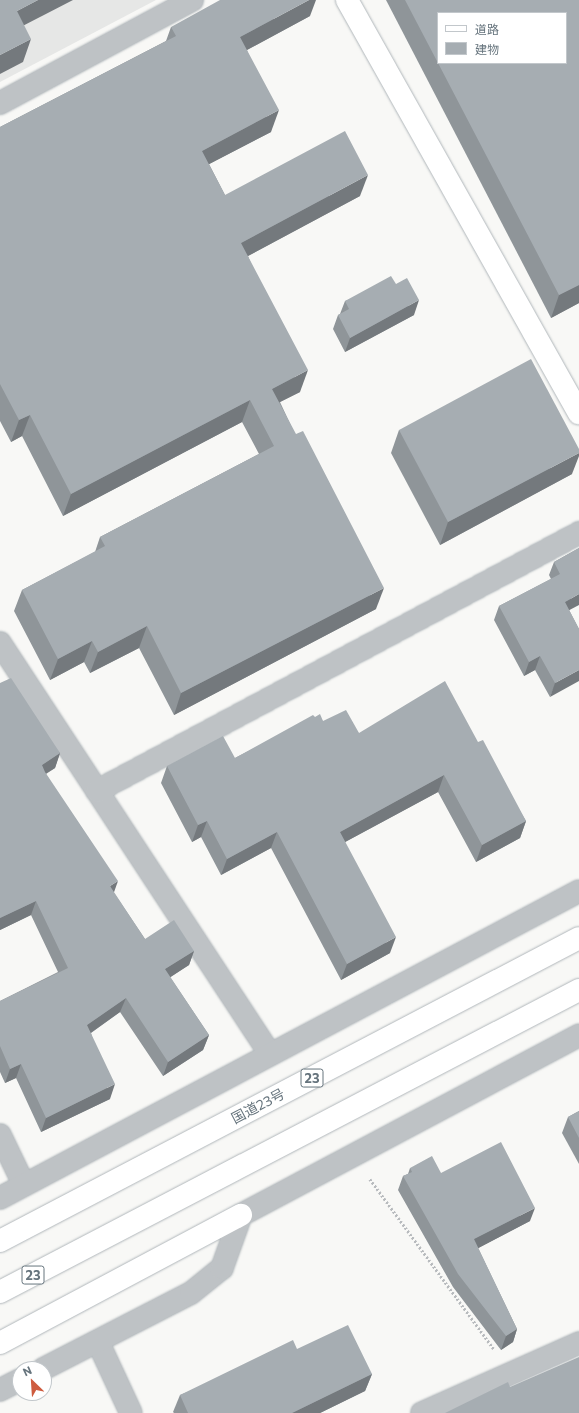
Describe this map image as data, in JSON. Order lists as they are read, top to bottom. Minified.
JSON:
{"streets":{"main road":["23","国道23号"]},"legend":["道路","建物"],"north":"top left"}
